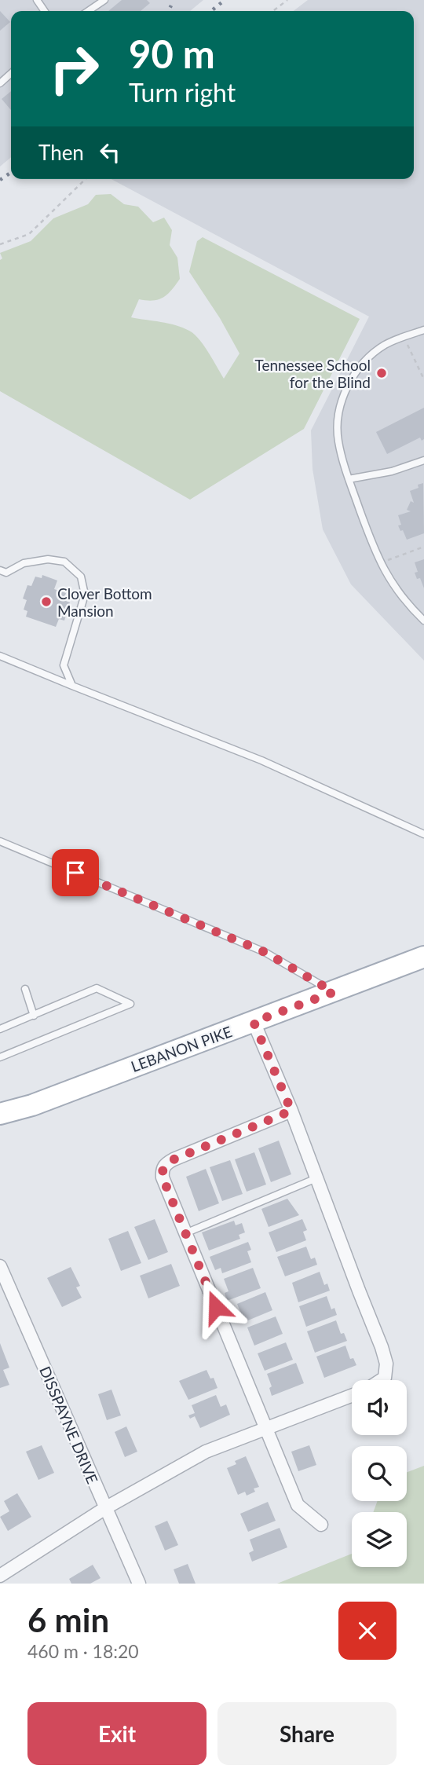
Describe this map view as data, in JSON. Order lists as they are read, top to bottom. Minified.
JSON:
{"streets":{"main road":["LEBANON PIKE"],"street":["DISSPAYNE DRIVE"]},"places":["Tennessee School for the Blind","Clover Bottom Mansion"],"page":{"turn":["90 m","Turn right"],"then":"Then","heading":["6 min","460 m · 18:20"],"buttons":["Exit","Share"]}}
